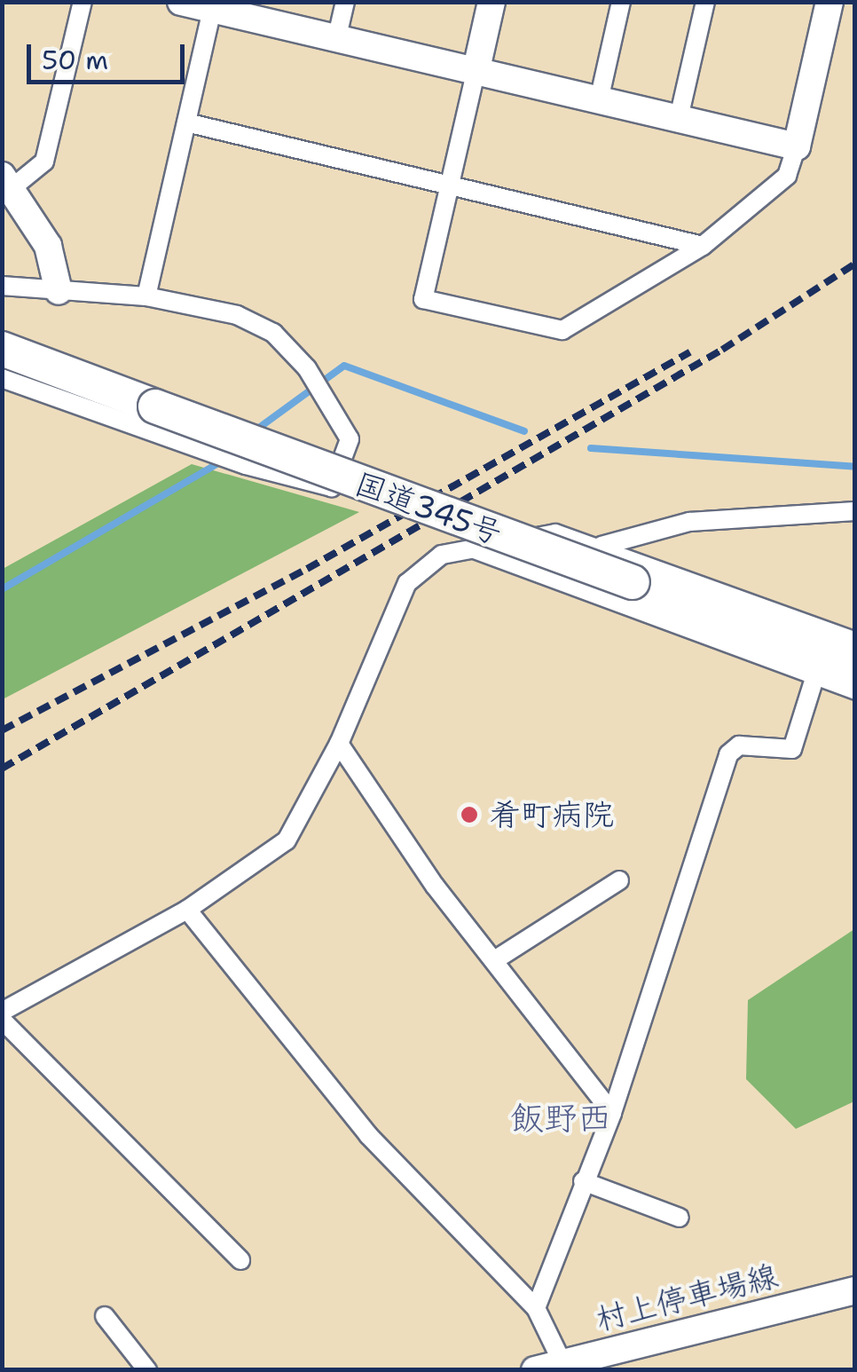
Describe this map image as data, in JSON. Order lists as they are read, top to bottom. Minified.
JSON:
{"streets":{"highway":["国道345号"],"street":["村上停車場線"]},"districts":["飯野西"],"places":["肴町病院"],"scale_bar":"50 m"}
